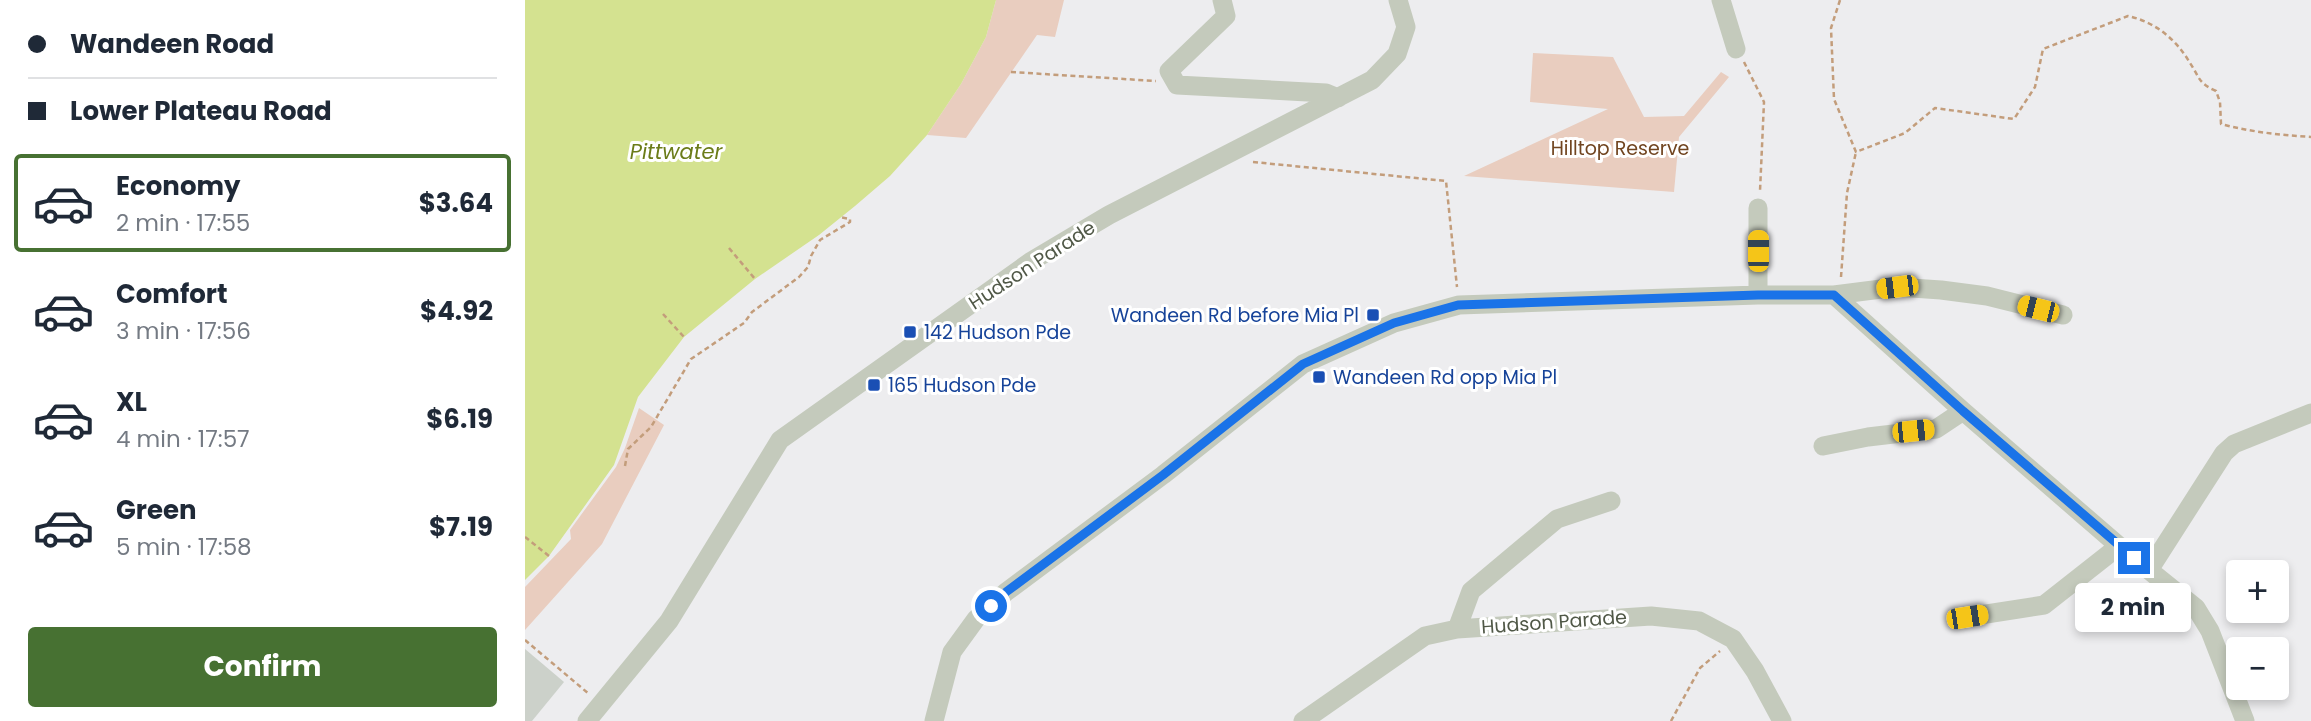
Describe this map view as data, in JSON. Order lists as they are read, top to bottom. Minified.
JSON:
{"streets":{"street":["Hudson Parade"]},"water":["Pittwater"],"parks":["Hilltop Reserve"],"places":{"transit":["Wandeen Rd before Mia Pl","142 Hudson Pde","Wandeen Rd opp Mia Pl","165 Hudson Pde"]},"page":{"banner":["Wandeen Road","Lower Plateau Road"],"list":[{"name":"Economy","note":"2 min · 17:55","value":"$3.64"},{"name":"Comfort","note":"3 min · 17:56","value":"$4.92"},{"name":"XL","note":"4 min · 17:57","value":"$6.19"},{"name":"Green","note":"5 min · 17:58","value":"$7.19"}],"map_buttons":["+","−"],"bubble":"2 min","buttons":"Confirm"}}
